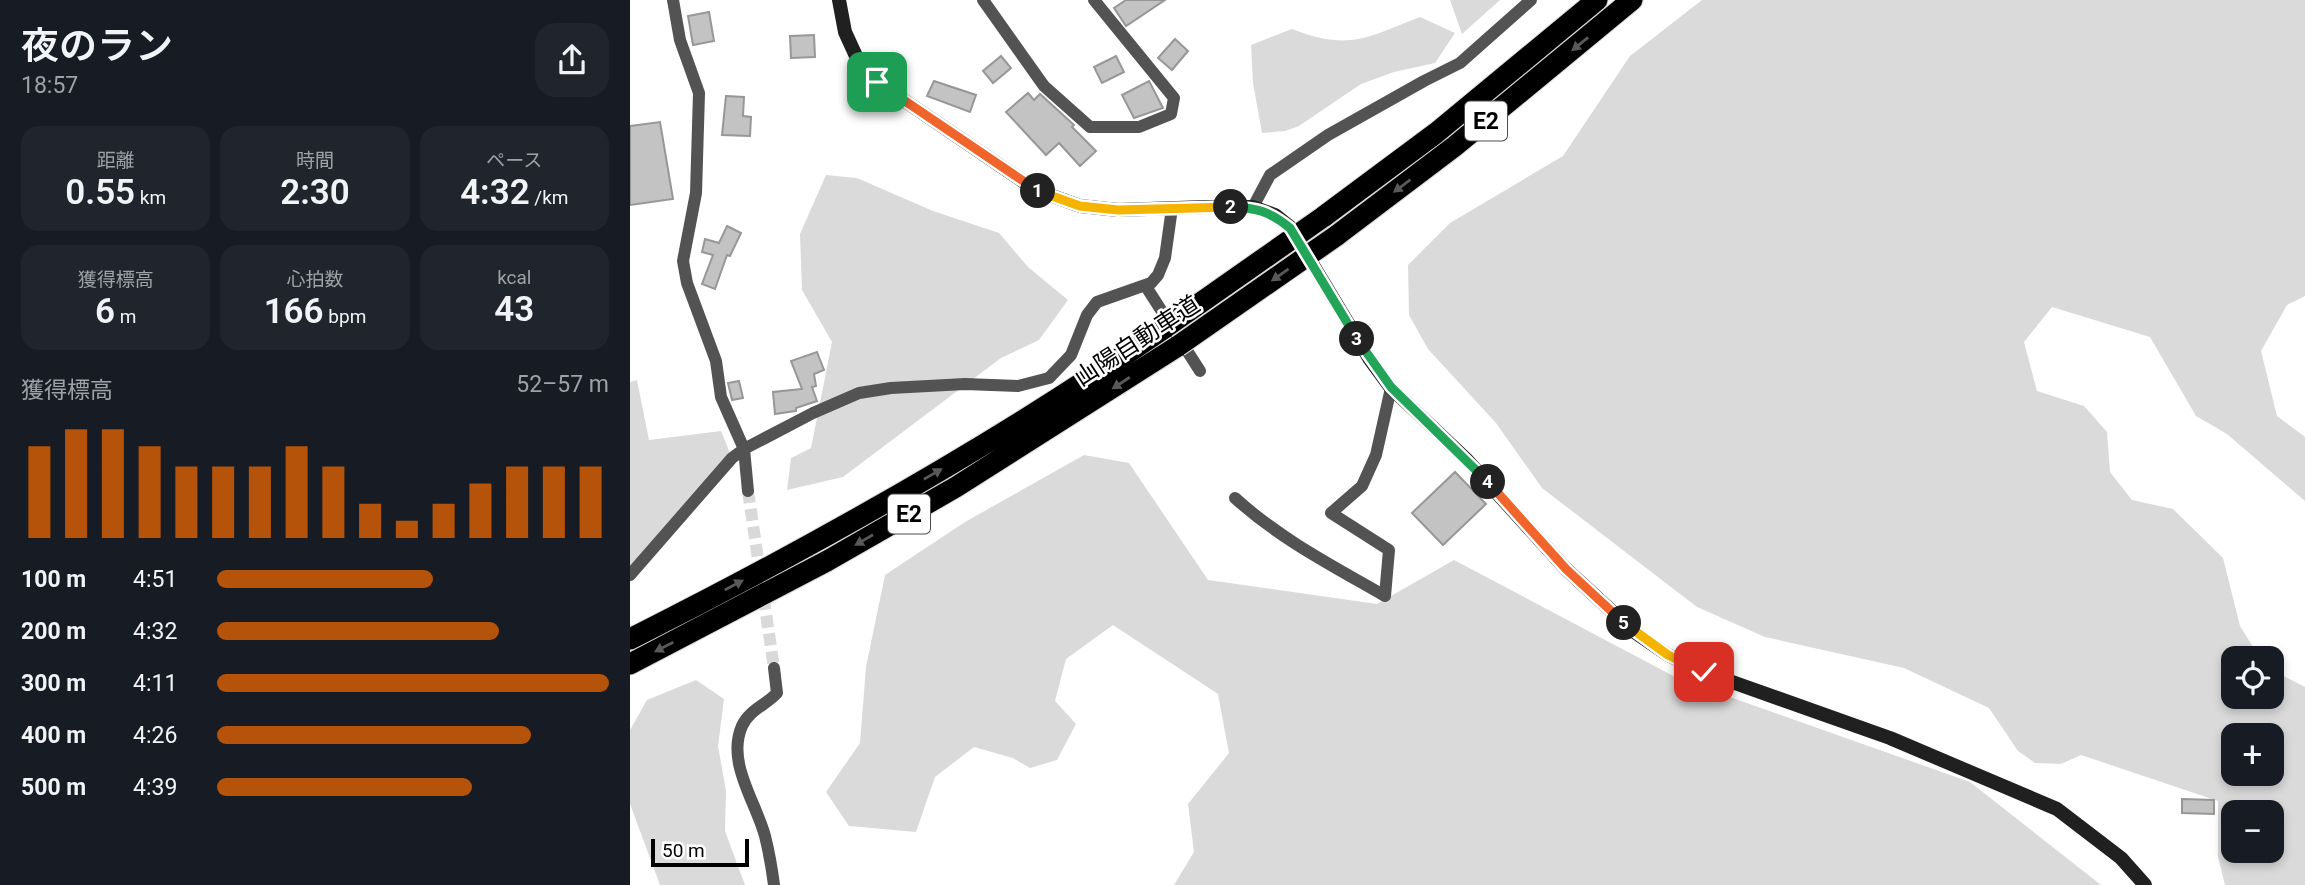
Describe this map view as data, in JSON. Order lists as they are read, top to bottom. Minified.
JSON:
{"streets":{"highway":["E2","山陽自動車道"]},"scale_bar":"50 m","page":{"heading":["夜のラン","18:57"],"stats":[["距離","0.55 km"],["時間","2:30"],["ペース","4:32 /km"],["獲得標高","6 m"],["心拍数","166 bpm"],["kcal","43"]],"pins":["1","2","3","4","5"],"chart":["獲得標高","52–57 m"],"list":[{"name":"100 m","note":"4:51"},{"name":"200 m","note":"4:32"},{"name":"300 m","note":"4:11"},{"name":"400 m","note":"4:26"},{"name":"500 m","note":"4:39"}],"map_buttons":["+","−"],"scale":"50 m"}}
